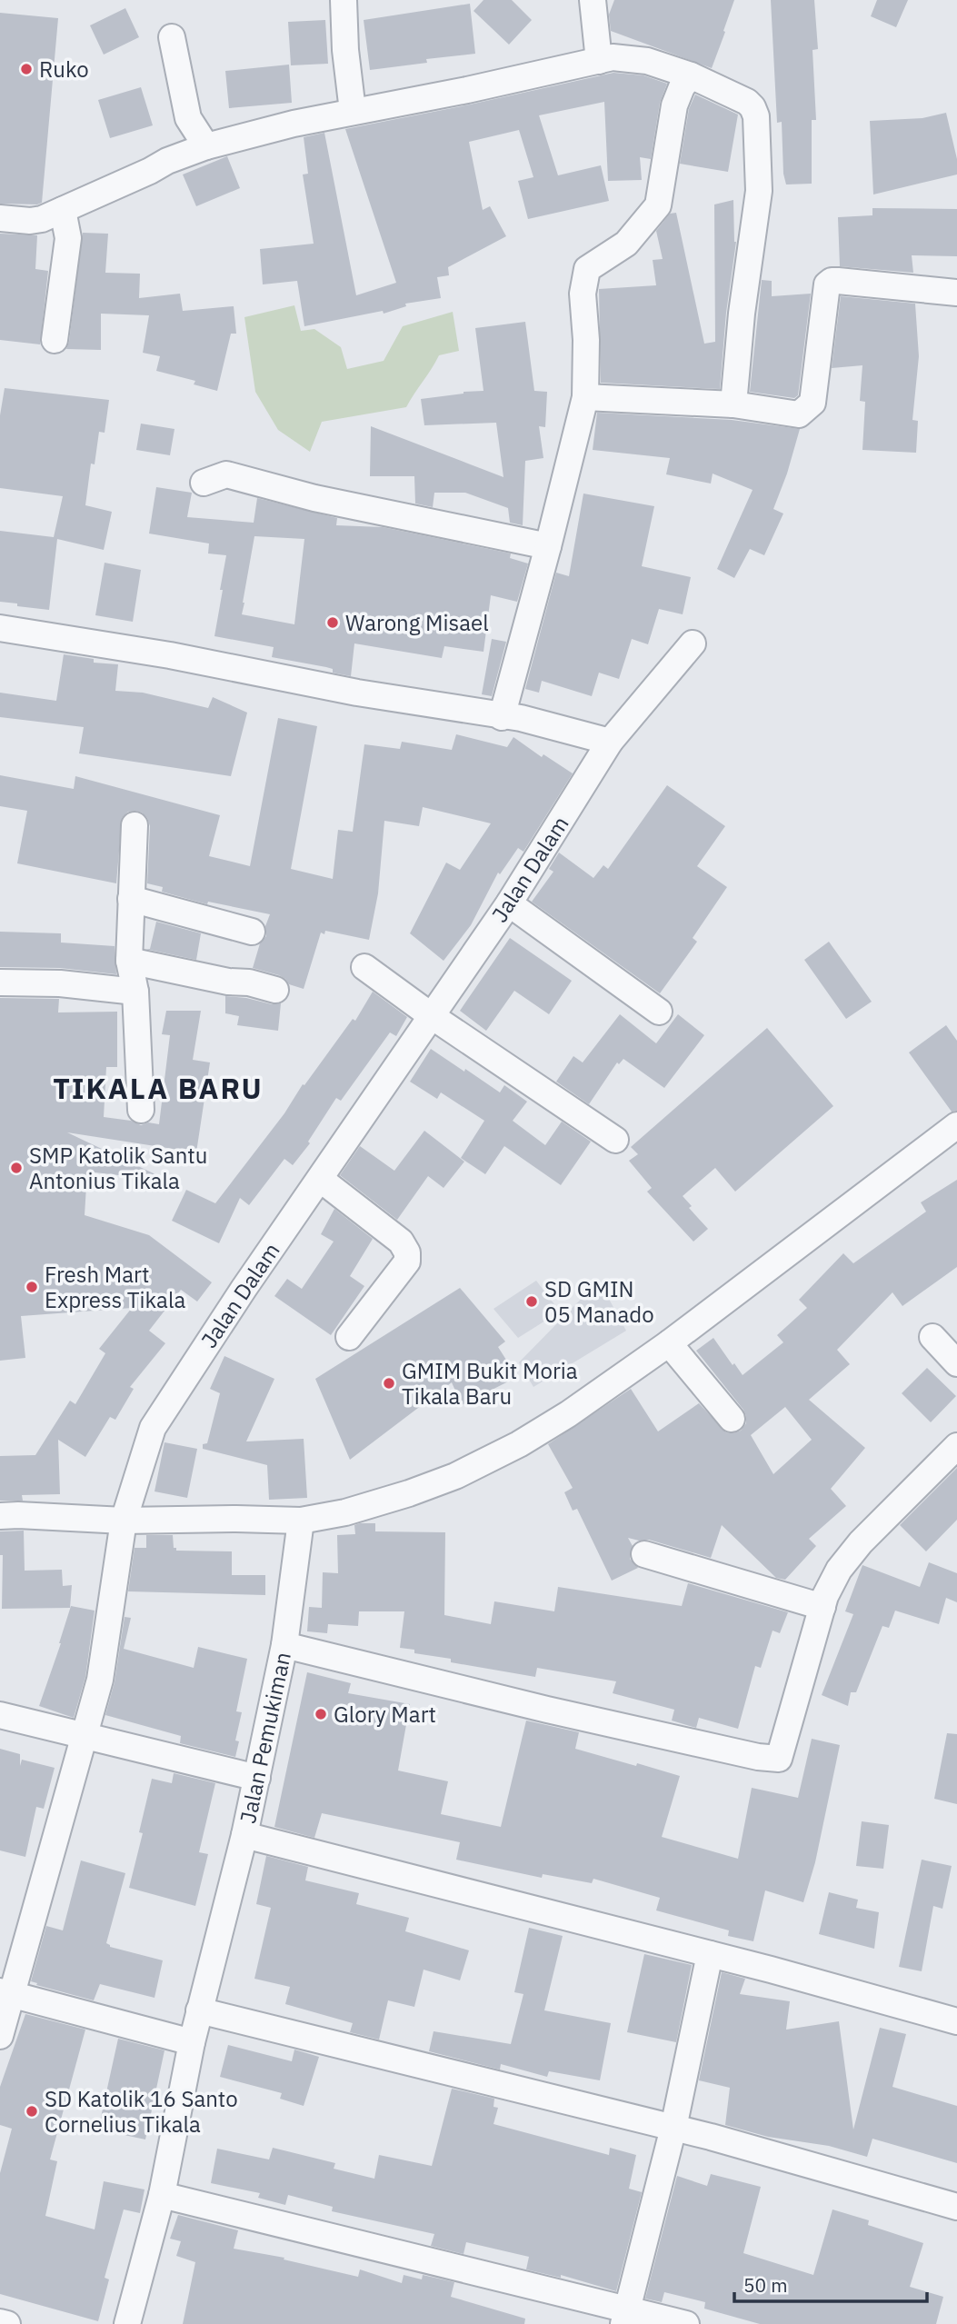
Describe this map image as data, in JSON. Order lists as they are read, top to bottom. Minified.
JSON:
{"streets":{"street":["Jalan Dalam","Jalan Pemukiman"]},"districts":["TIKALA BARU"],"places":["Ruko","Warong Misael","SMP Katolik Santu Antonius Tikala","Fresh Mart Express Tikala","SD GMIN 05 Manado","GMIM Bukit Moria Tikala Baru","Glory Mart","SD Katolik 16 Santo Cornelius Tikala"],"scale_bar":"50 m"}
